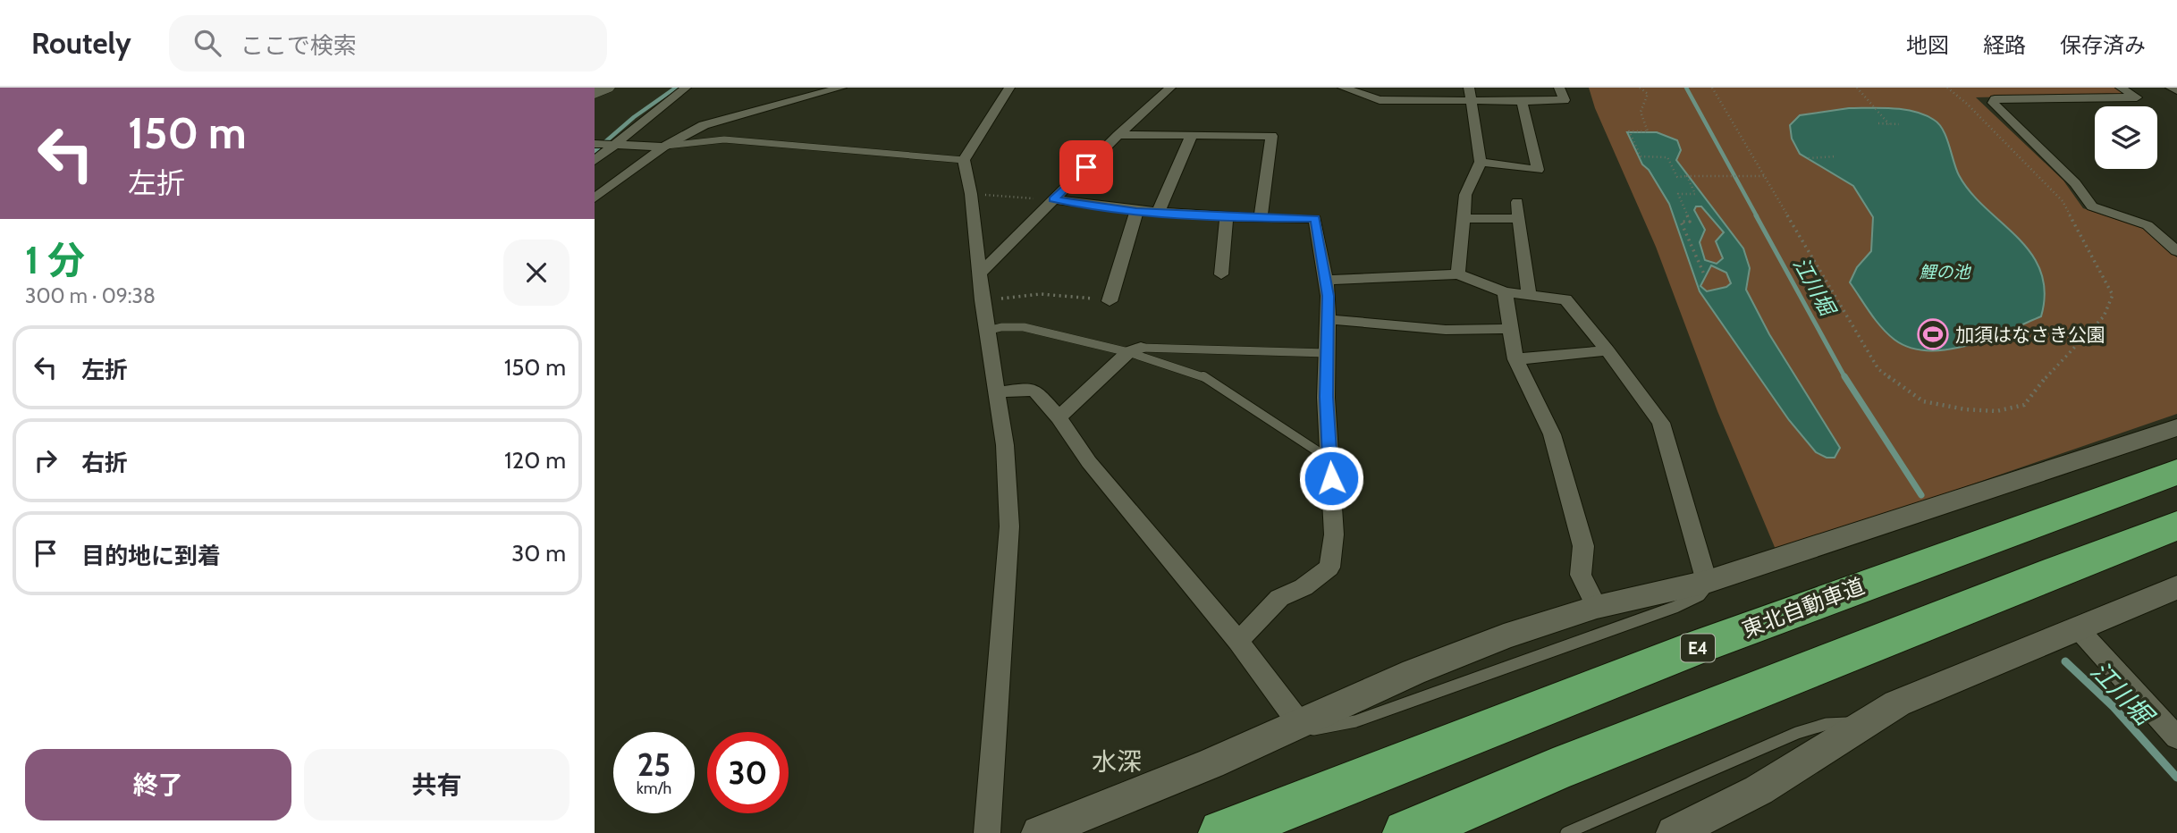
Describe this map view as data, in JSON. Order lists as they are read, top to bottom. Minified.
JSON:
{"streets":{"highway":["東北自動車道","E4"]},"districts":["水深"],"water":["鯉の池","江川堀"],"places":{"sports":["加須はなさき公園"]},"page":{"header":"Routely","search":"ここで検索","nav":["地図","経路","保存済み"],"turn":["150 m","左折"],"heading":["1 分","300 m · 09:38"],"list":[{"name":"左折","value":"150 m"},{"name":"右折","value":"120 m"},{"name":"目的地に到着","value":"30 m"}],"speed":"25 km/h","limit":"30","buttons":["終了","共有"]}}
